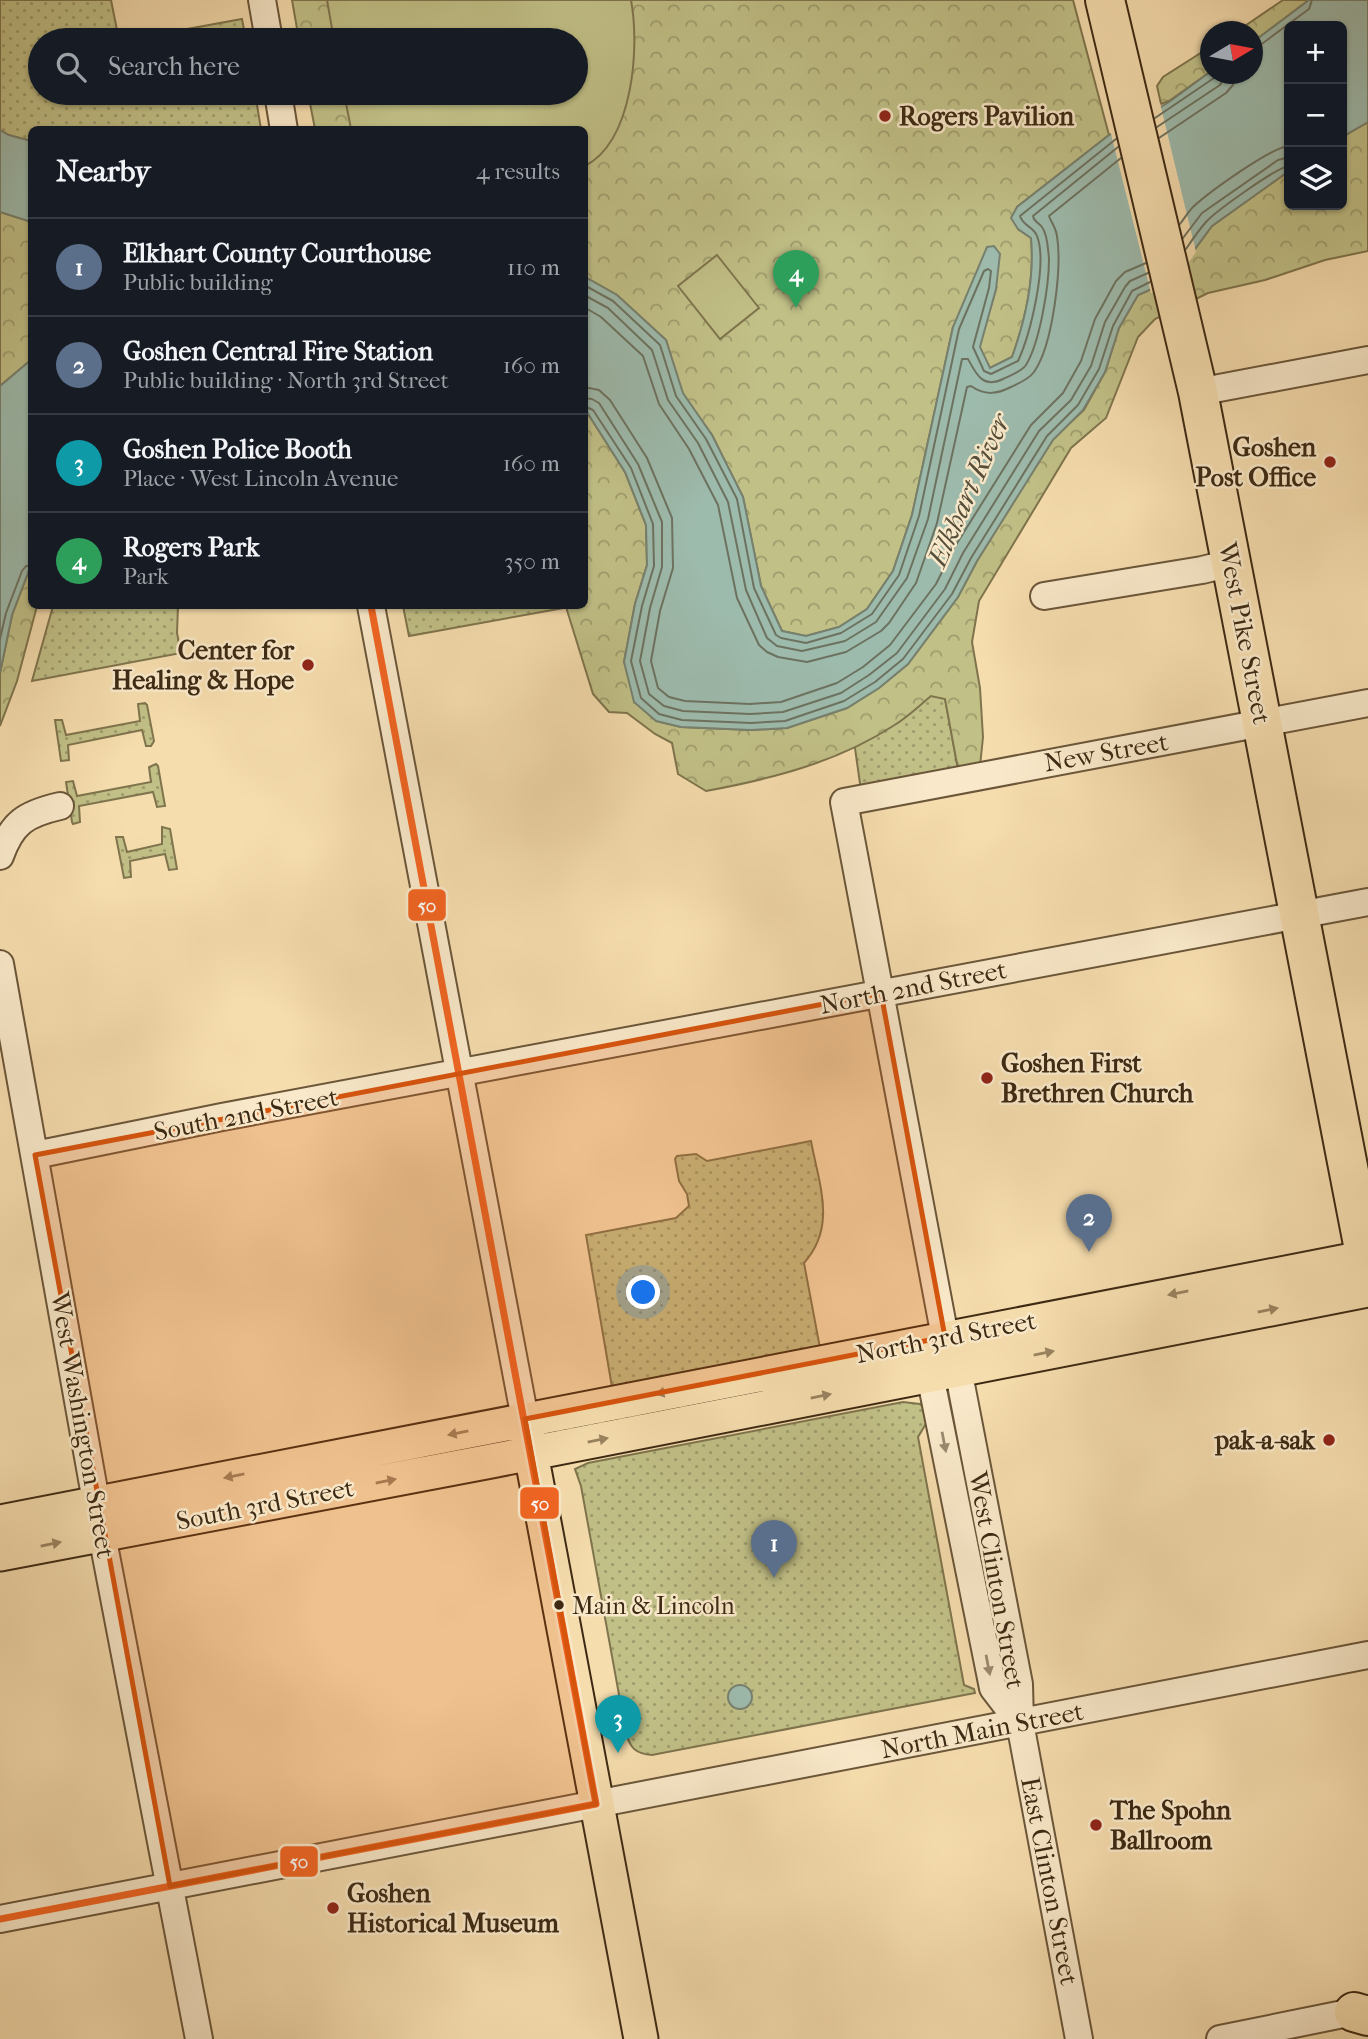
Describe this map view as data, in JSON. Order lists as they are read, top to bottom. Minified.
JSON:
{"streets":{"highway":["West Pike Street"],"main road":["North 3rd Street","South 3rd Street"],"street":["New Street","North 2nd Street","South 2nd Street","West Washington Street","West Clinton Street","North Main Street","East Clinton Street"]},"crossings":[["West Pike Street","New Street"],["West Pike Street","North 2nd Street"],["West Pike Street","North 3rd Street"],["New Street","North 2nd Street"],["North 2nd Street","South 2nd Street"],["South 2nd Street","West Washington Street"],["North 3rd Street","South 3rd Street"],["North 3rd Street","West Clinton Street"],["West Washington Street","South 3rd Street"],["West Washington Street","North Main Street"],["West Clinton Street","North Main Street"],["West Clinton Street","East Clinton Street"],["North Main Street","East Clinton Street"]],"water":["Elkhart River"],"places":["Rogers Pavilion","Goshen Post Office","Center for Healing & Hope","Goshen First Brethren Church","pak-a-sak","Main & Lincoln","The Spohn Ballroom","Goshen Historical Museum"],"lines":["transit line 50"],"north":"right","page":{"map_buttons":["+","−"],"search":"Search here","heading":["Nearby","4 results"],"list":[{"mark":"1","name":"Elkhart County Courthouse","note":"Public building","value":"110 m"},{"mark":"2","name":"Goshen Central Fire Station","note":"Public building · North 3rd Street","value":"160 m"},{"mark":"3","name":"Goshen Police Booth","note":"Place · West Lincoln Avenue","value":"160 m"},{"mark":"4","name":"Rogers Park","note":"Park","value":"350 m"}],"pins":["4","2","1","3"]}}
